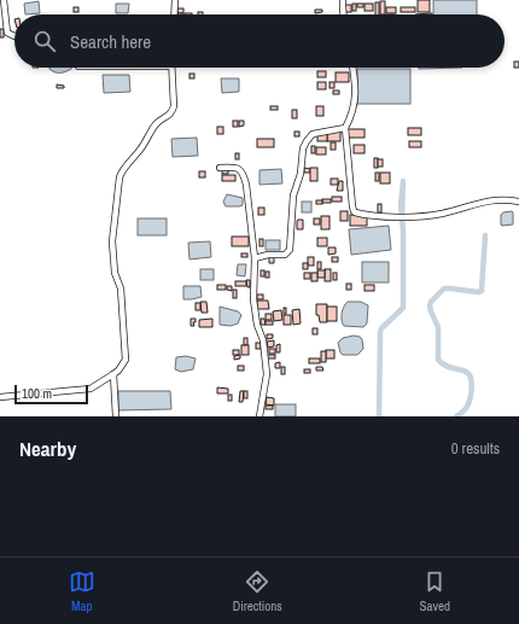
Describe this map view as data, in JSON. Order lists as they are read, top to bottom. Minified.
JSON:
{"scale_bar":"100 m","page":{"search":"Search here","scale":"100 m","heading":["Nearby","0 results"],"nav":["Map","Directions","Saved"]}}
